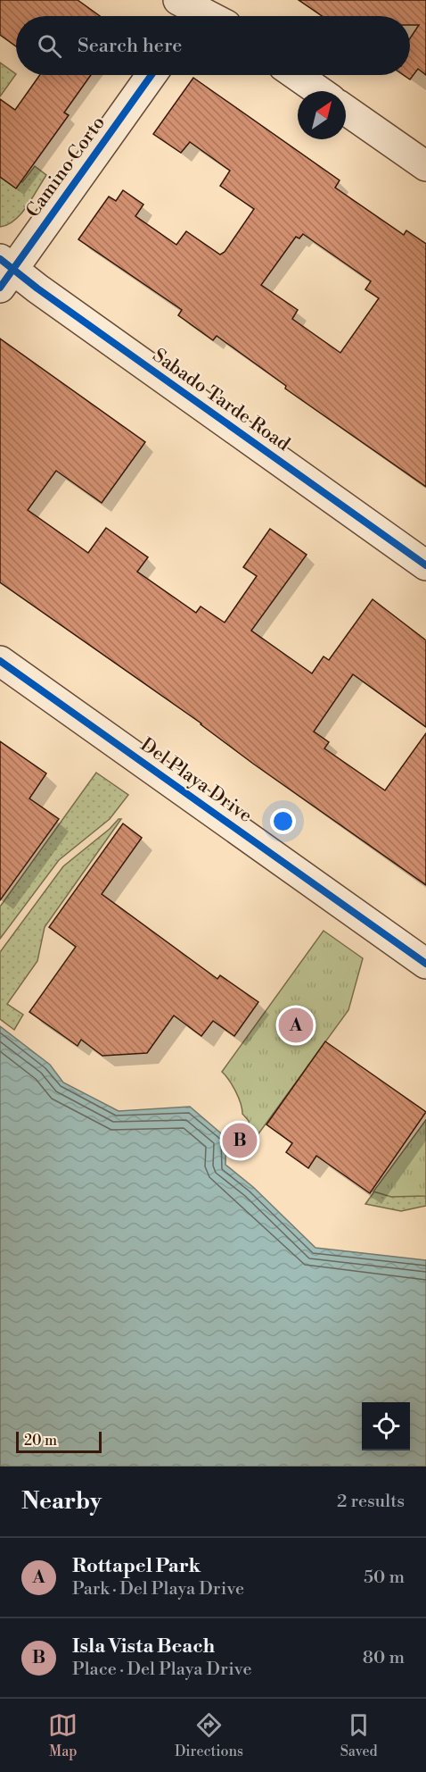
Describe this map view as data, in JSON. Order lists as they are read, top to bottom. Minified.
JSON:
{"streets":{"street":["Camino Corto","Sabado Tarde Road","Del Playa Drive"]},"crossings":[["Camino Corto","Sabado Tarde Road"]],"scale_bar":"20 m","north":"top right","page":{"search":"Search here","pins":["A","B"],"scale":"20 m","heading":["Nearby","2 results"],"list":[{"mark":"A","name":"Rottapel Park","note":"Park · Del Playa Drive","value":"50 m"},{"mark":"B","name":"Isla Vista Beach","note":"Place · Del Playa Drive","value":"80 m"}],"nav":["Map","Directions","Saved"]}}
